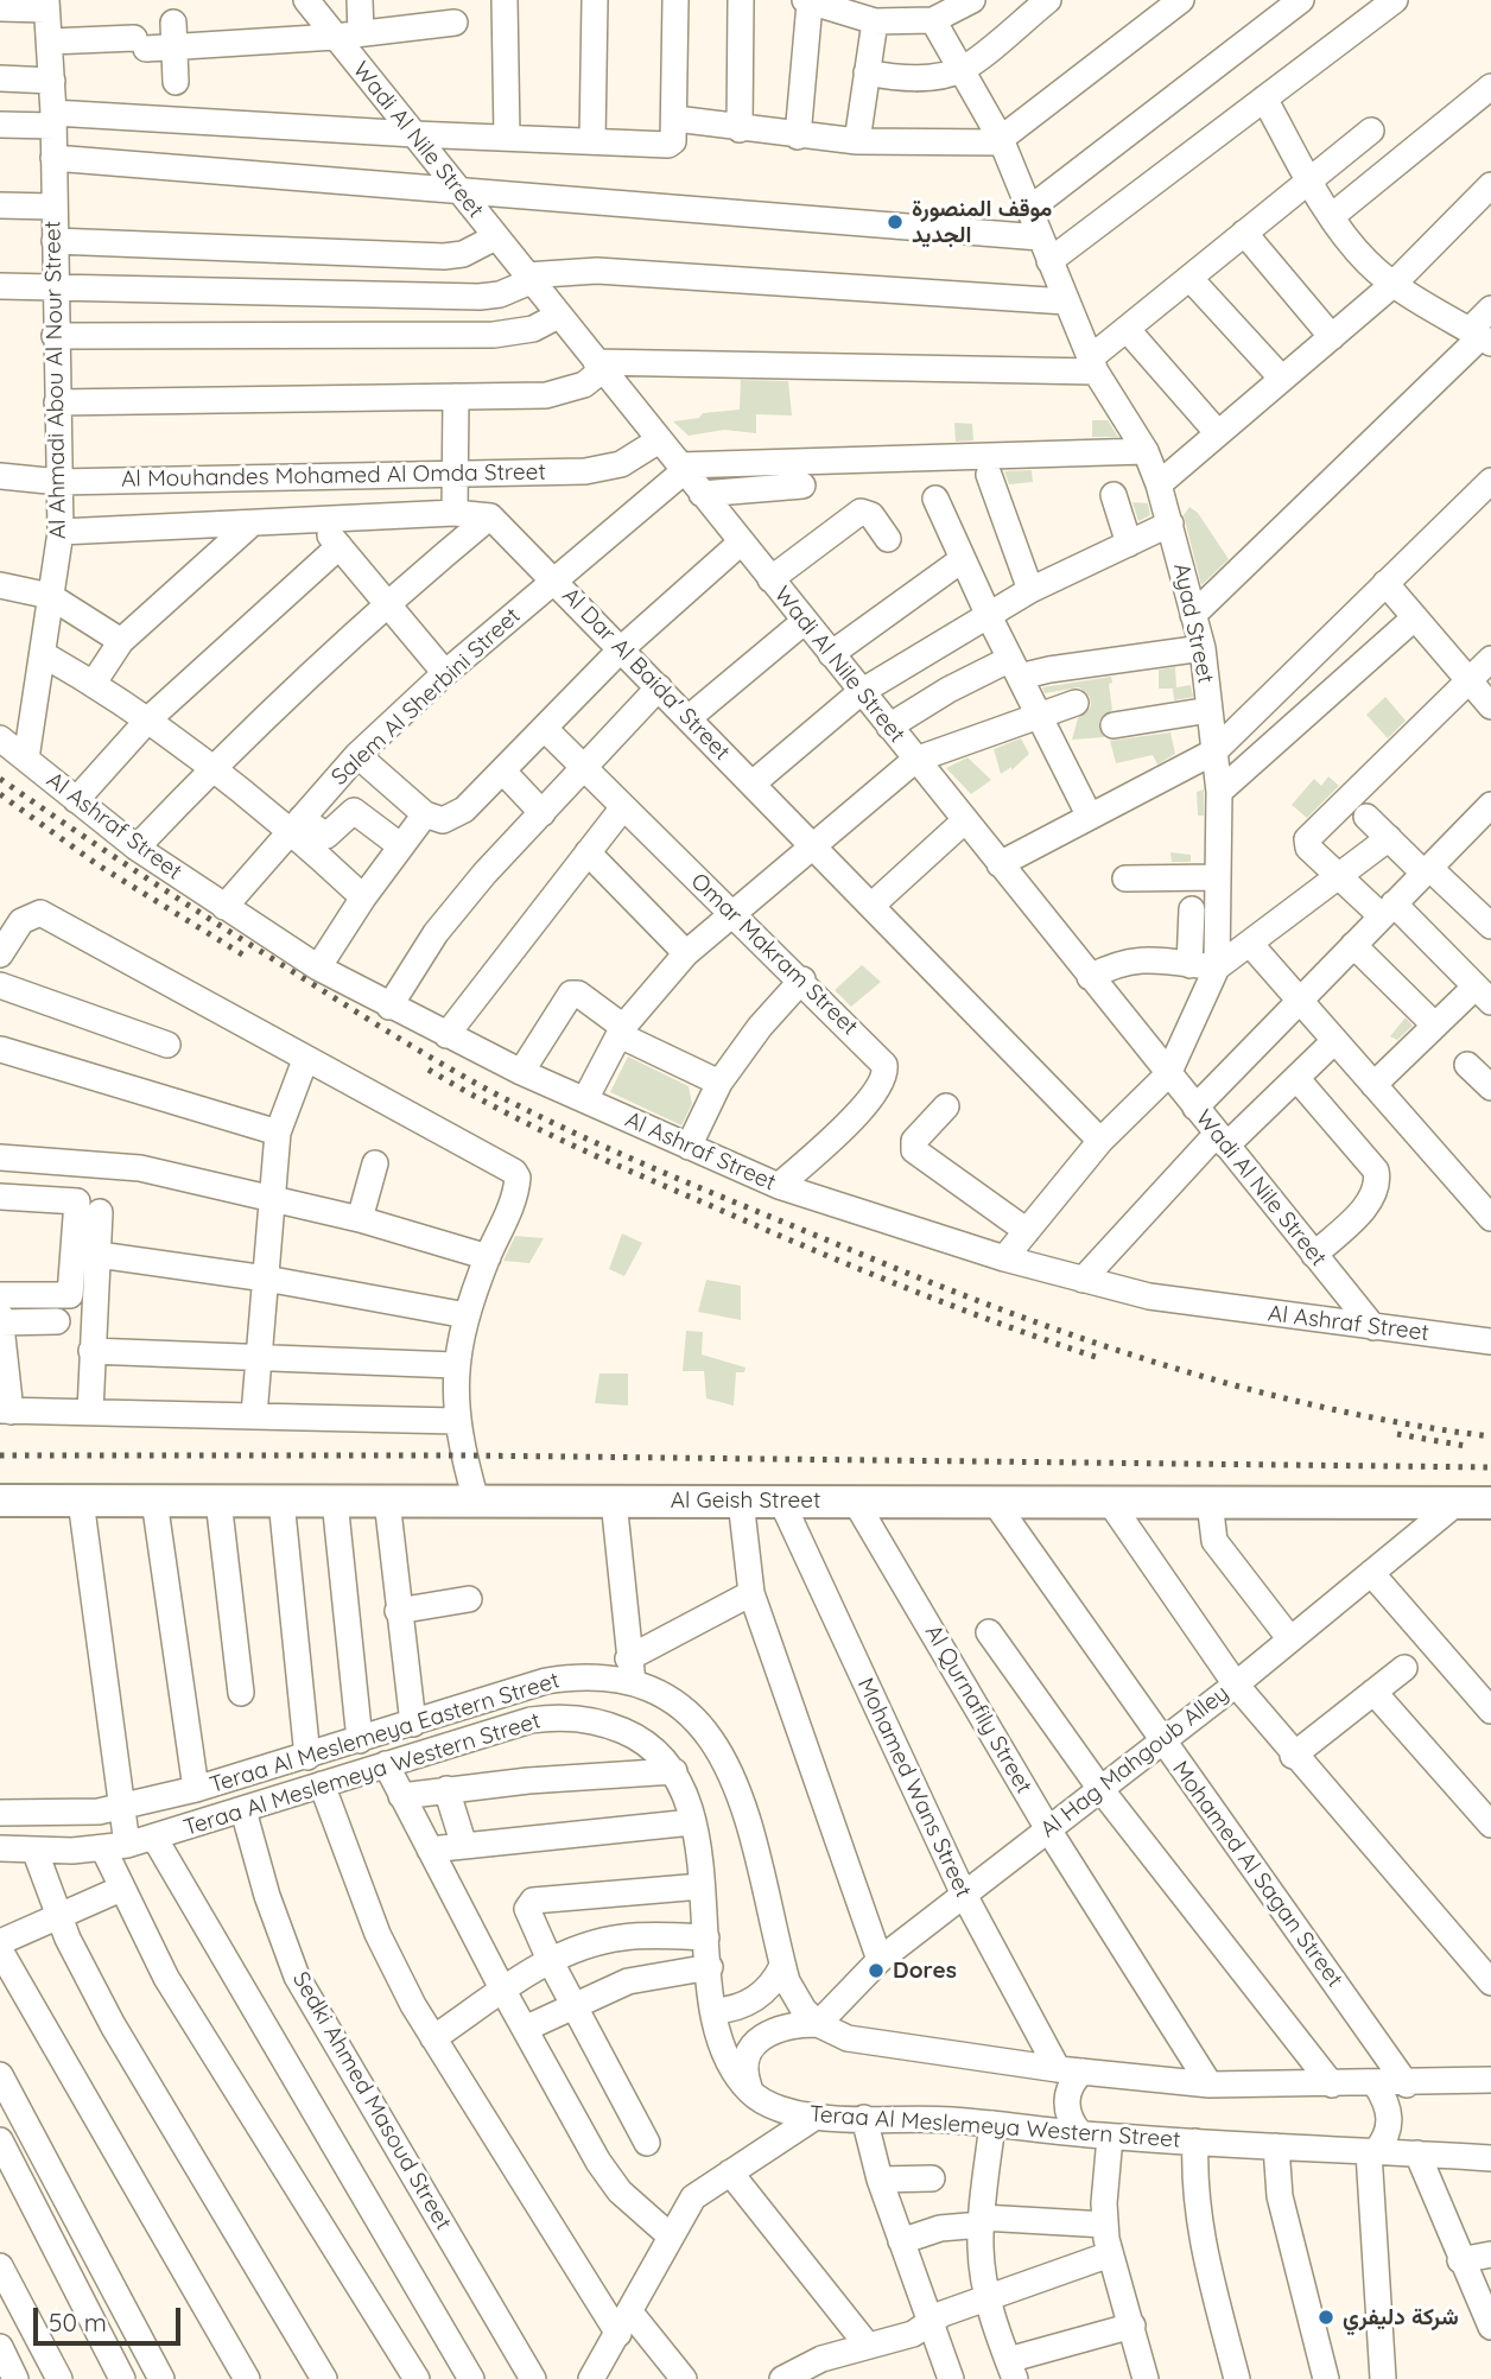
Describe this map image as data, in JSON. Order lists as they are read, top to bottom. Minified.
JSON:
{"streets":{"main road":["Al Geish Street"],"street":["Wadi Al Nile Street","Al Ahmadi Abou Al Nour Street","Al Mouhandes Mohamed Al Omda Street","Ayad Street","Al Dar Al Baida' Street","Salem Al Sherbini Street","Al Ashraf Street","Omar Makram Street","Al Qurnafily Street","Teraa Al Meslemeya Eastern Street","Al Hag Mahgoub Alley","Teraa Al Meslemeya Western Street","Mohamed Wans Street","Mohamed Al Sagan Street","Sedki Ahmed Masoud Street"]},"crossings":[["Wadi Al Nile Street","Al Mouhandes Mohamed Al Omda Street"],["Wadi Al Nile Street","Ayad Street"],["Wadi Al Nile Street","Salem Al Sherbini Street"],["Wadi Al Nile Street","Al Ashraf Street"],["Al Ahmadi Abou Al Nour Street","Al Mouhandes Mohamed Al Omda Street"],["Al Ahmadi Abou Al Nour Street","Al Ashraf Street"],["Ayad Street","Al Dar Al Baida' Street"],["Ayad Street","Al Ashraf Street"],["Al Dar Al Baida' Street","Salem Al Sherbini Street"],["Salem Al Sherbini Street","Al Ashraf Street"],["Al Ashraf Street","Omar Makram Street"],["Al Geish Street","Al Qurnafily Street"],["Al Geish Street","Al Hag Mahgoub Alley"],["Al Geish Street","Mohamed Wans Street"],["Al Geish Street","Mohamed Al Sagan Street"],["Al Qurnafily Street","Teraa Al Meslemeya Eastern Street"],["Al Qurnafily Street","Al Hag Mahgoub Alley"],["Teraa Al Meslemeya Eastern Street","Al Hag Mahgoub Alley"],["Teraa Al Meslemeya Eastern Street","Mohamed Wans Street"],["Teraa Al Meslemeya Eastern Street","Mohamed Al Sagan Street"],["Al Hag Mahgoub Alley","Mohamed Wans Street"],["Al Hag Mahgoub Alley","Mohamed Al Sagan Street"],["Teraa Al Meslemeya Western Street","Sedki Ahmed Masoud Street"]],"places":["موقف المنصورة الجديد","Dores","شركة دليفري"],"scale_bar":"50 m"}
